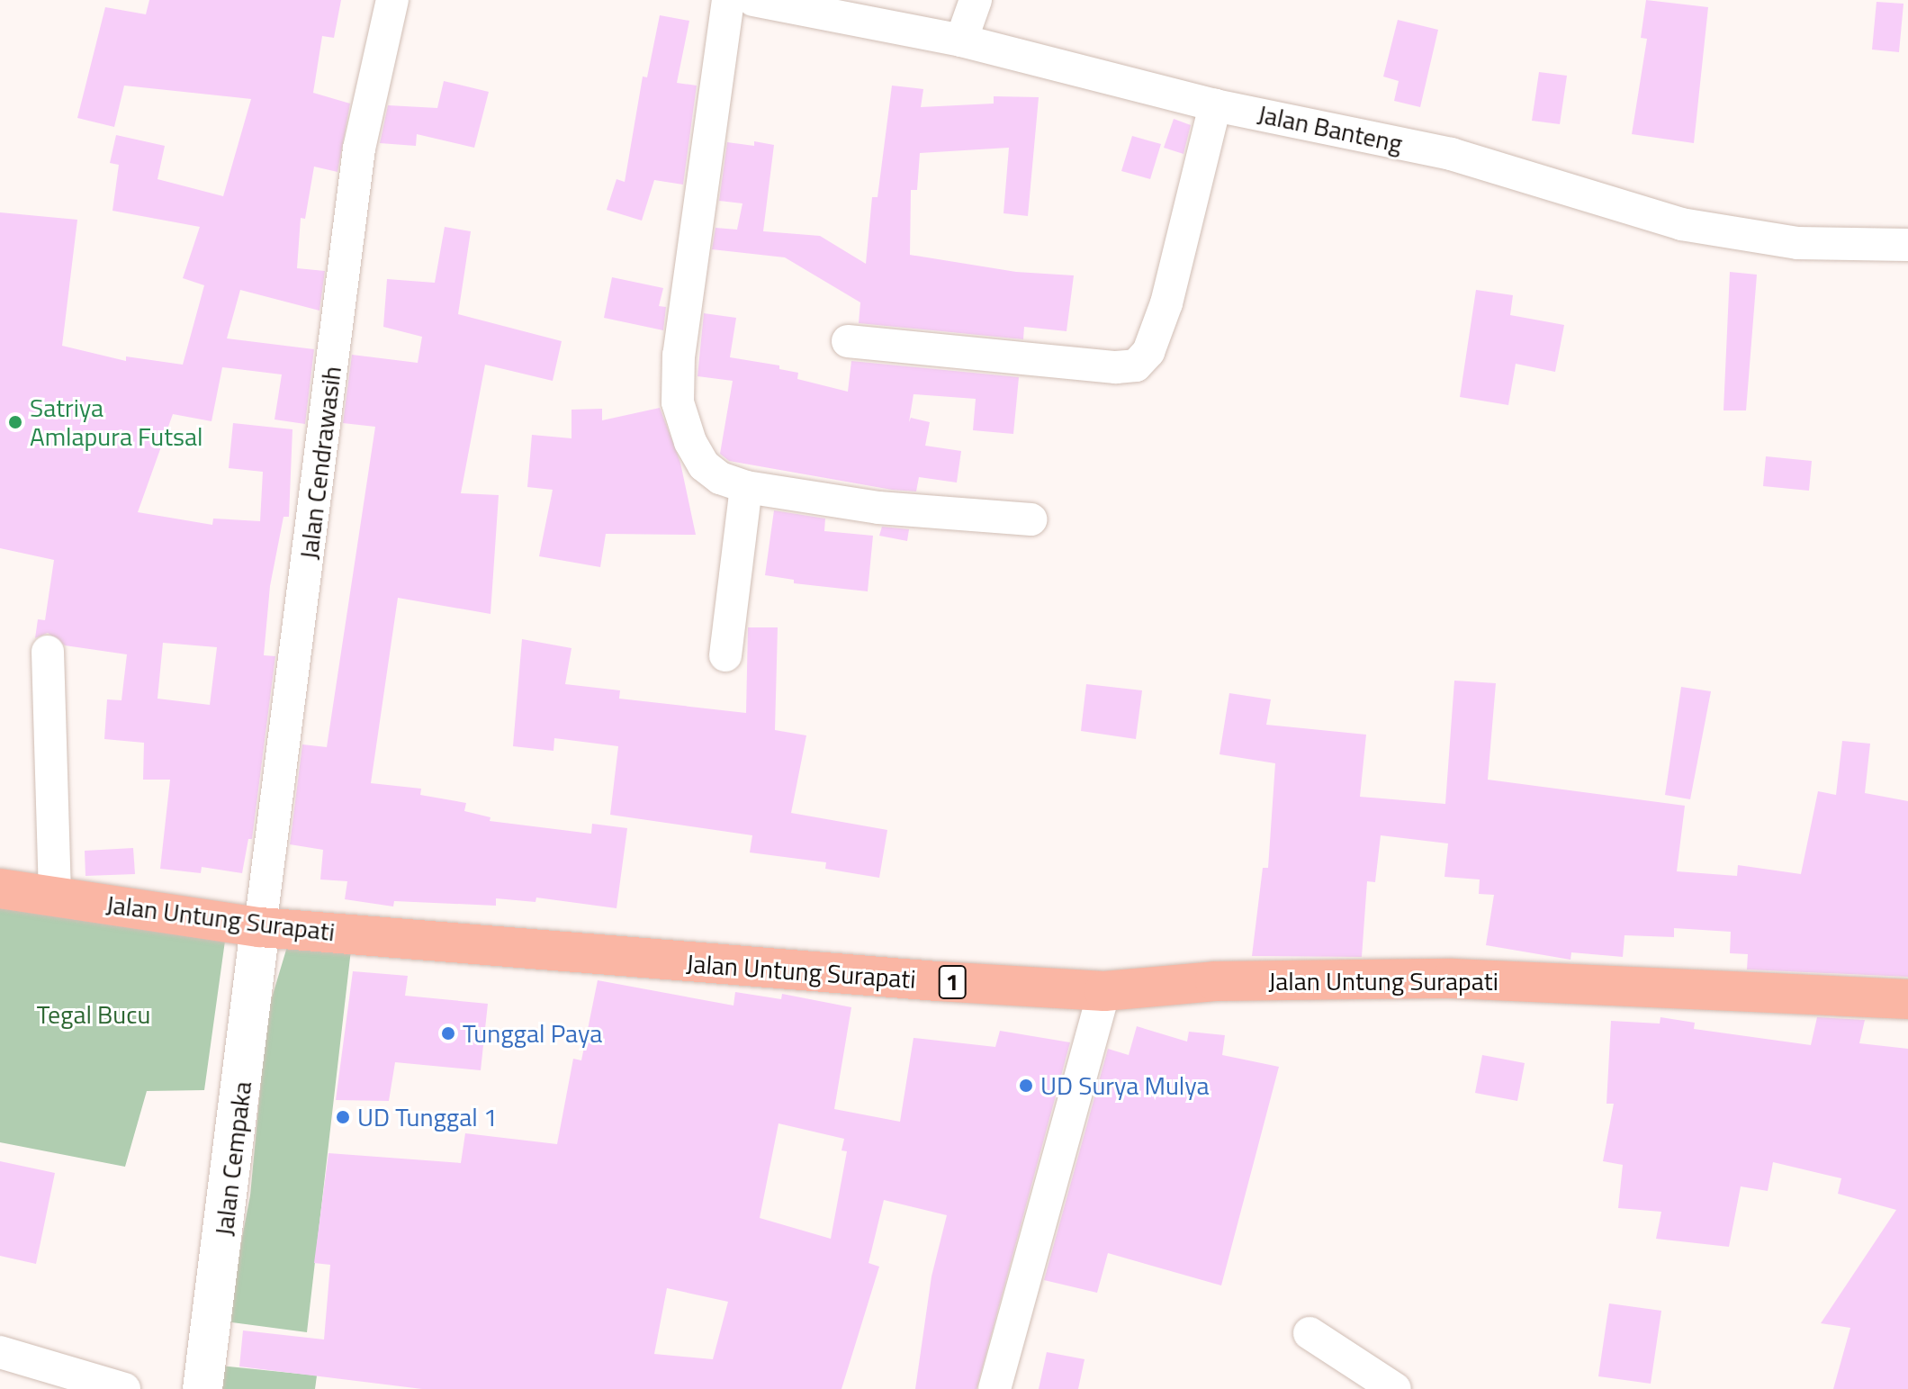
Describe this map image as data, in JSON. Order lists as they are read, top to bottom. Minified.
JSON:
{"streets":{"highway":["Jalan Untung Surapati","1"],"street":["Jalan Banteng","Jalan Cendrawasih","Jalan Cempaka"]},"crossings":[["Jalan Cendrawasih","Jalan Untung Surapati"],["Jalan Cendrawasih","Jalan Cempaka"],["Jalan Untung Surapati","Jalan Cempaka"]],"parks":["Tegal Bucu"],"places":["Satriya Amlapura Futsal","Tunggal Paya","UD Surya Mulya","UD Tunggal 1"]}
